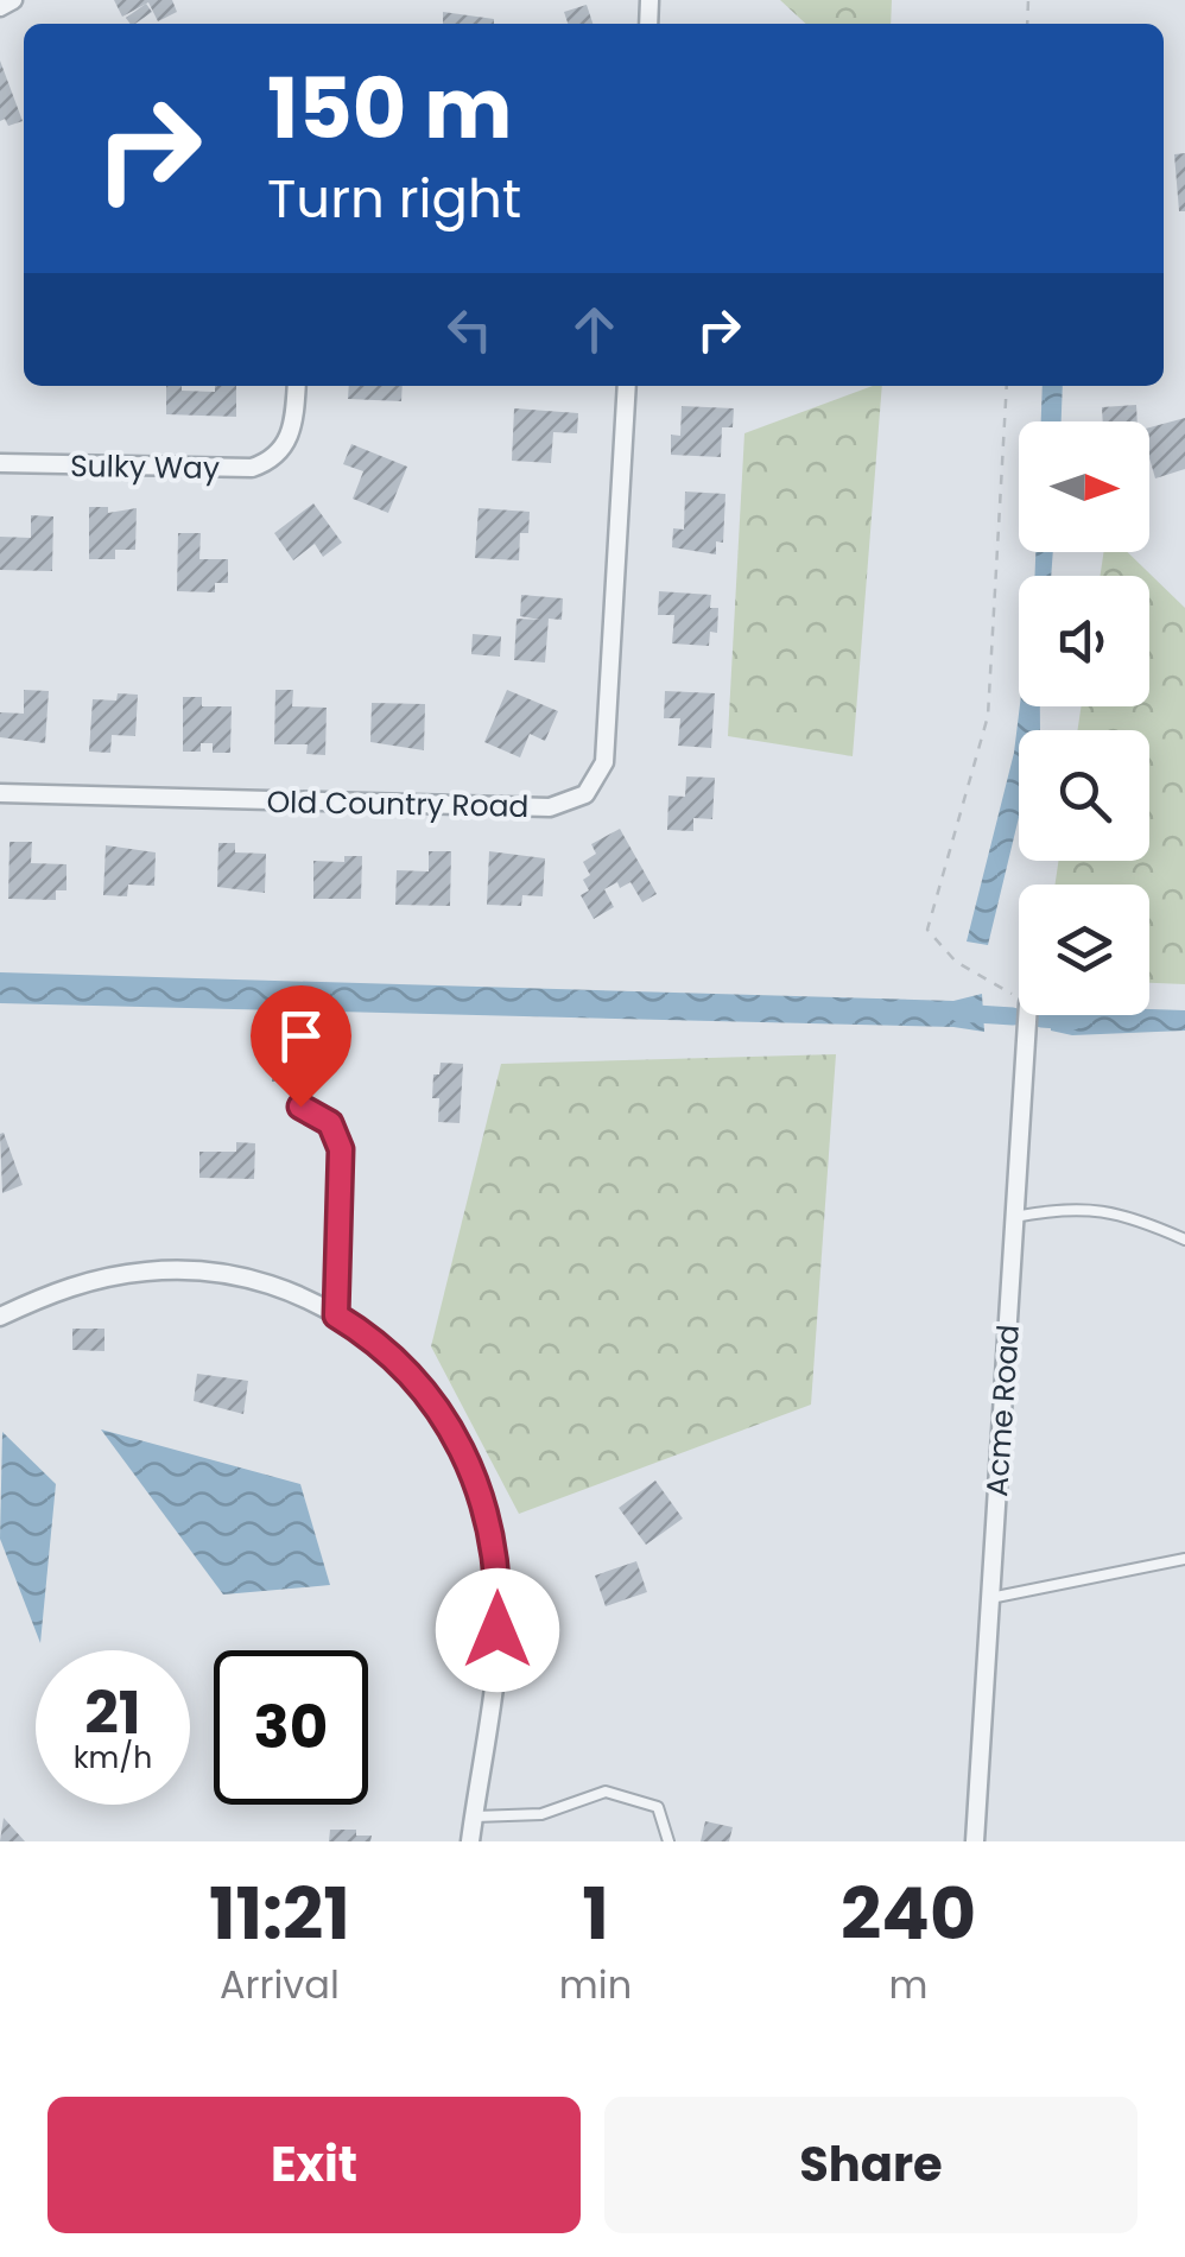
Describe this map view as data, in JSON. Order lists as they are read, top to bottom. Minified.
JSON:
{"streets":{"street":["Sulky Way","Old Country Road","Acme Road"]},"north":"right","page":{"turn":["150 m","Turn right"],"speed":"21 km/h","limit":"30","eta":["11:21","Arrival","1","min","240","m"],"buttons":["Exit","Share"]}}
